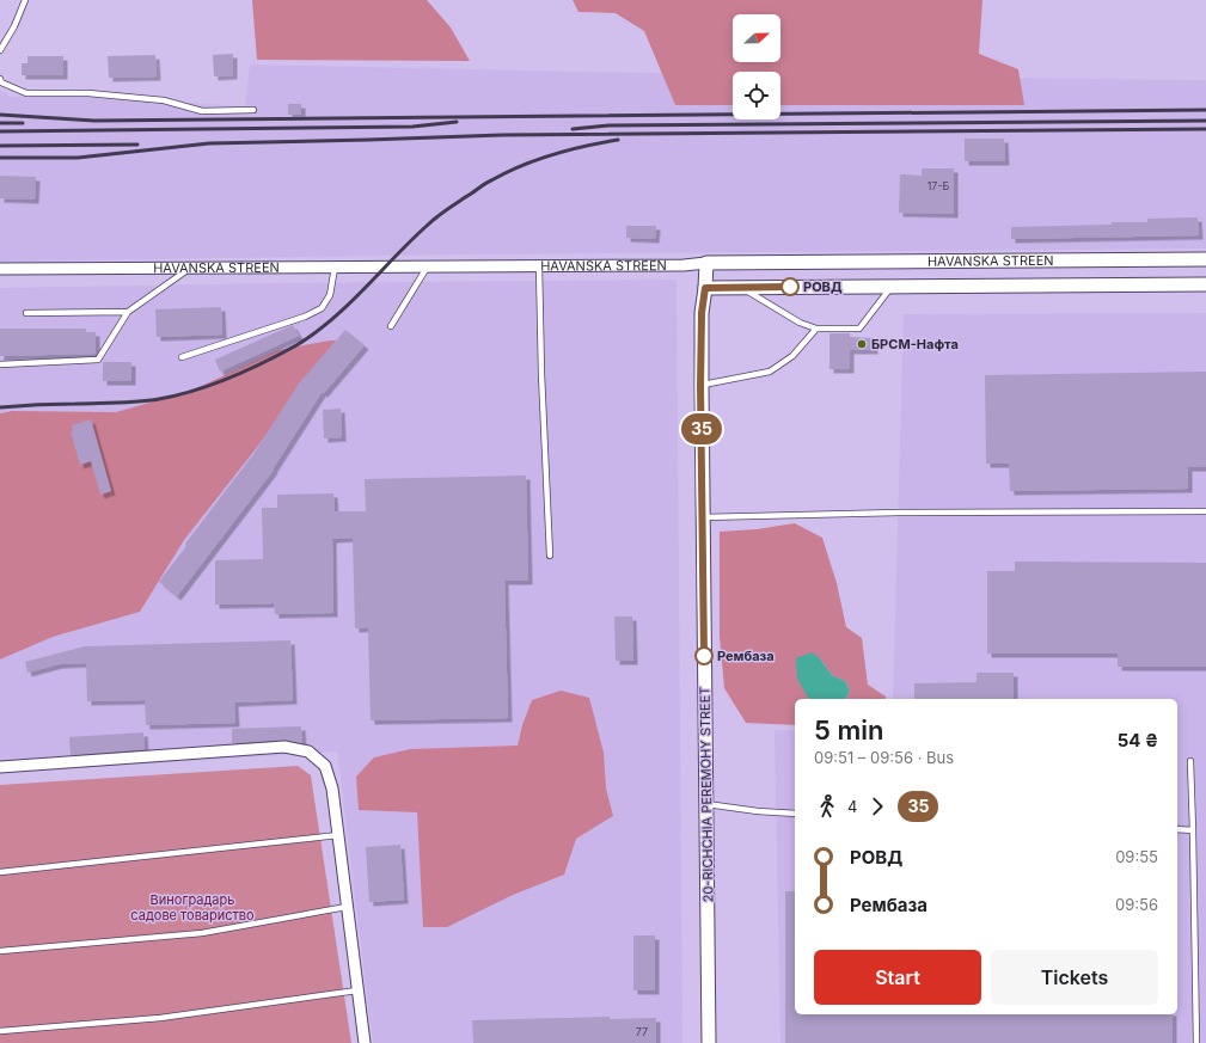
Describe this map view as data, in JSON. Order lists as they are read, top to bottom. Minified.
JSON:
{"streets":{"street":["HAVANSKA STREEN","20-RICHCHIA PEREMOHY STREET"]},"crossings":[["HAVANSKA STREEN","20-RICHCHIA PEREMOHY STREET"]],"parks":["Виноградарь садове товариство"],"places":["РОВД","БРСМ-Нафта","Рембаза"],"lines":["bus line 35"],"house_numbers":["17-Б","77"],"north":"right","page":{"on_map":"35","heading":["5 min","09:51 – 09:56 · Bus","54 ₴"],"legs":["4","35"],"list":[{"name":"РОВД","value":"09:55"},{"name":"Рембаза","value":"09:56"}],"buttons":["Start","Tickets"]}}
